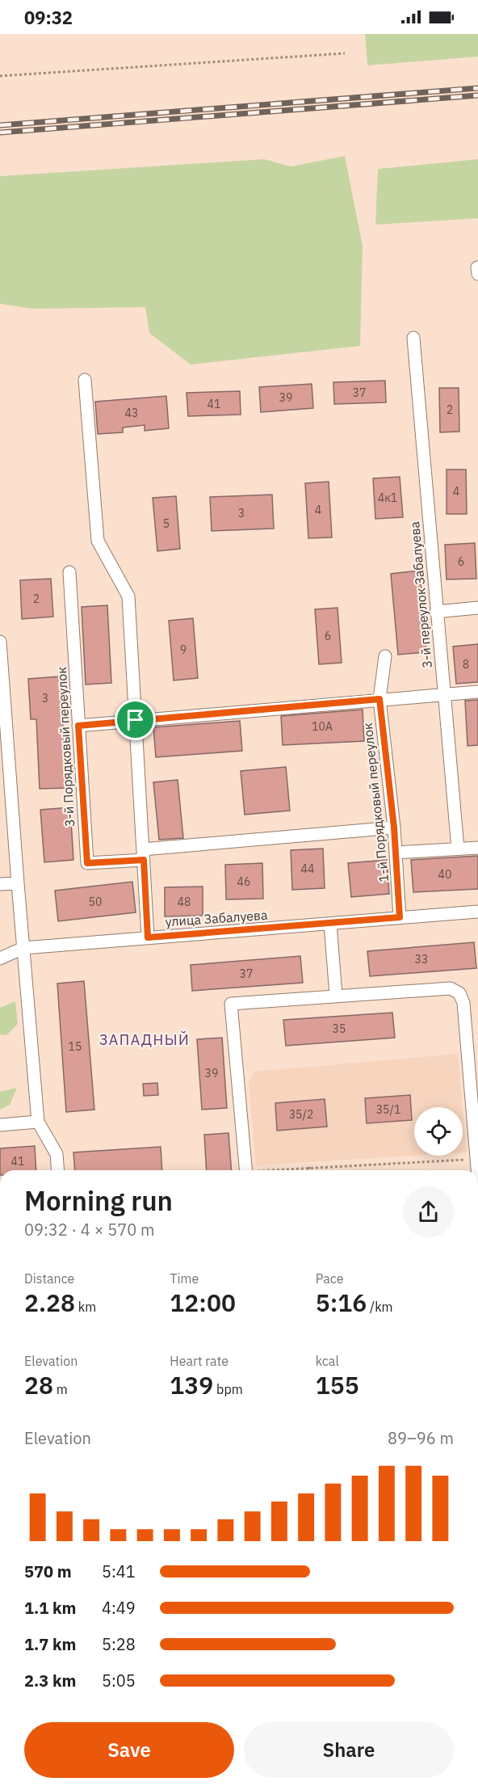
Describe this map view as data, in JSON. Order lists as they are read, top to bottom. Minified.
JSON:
{"streets":{"street":["3-й переулок Забалуева","3-й Порядковый переулок","1-й Порядковый переулок","улица Забалуева"]},"crossings":[["1-й Порядковый переулок","улица Забалуева"]],"districts":["ЗАПАДНЫЙ"],"house_numbers":["37","39","41","2","43","4","4к1","4","3","5","6","2","6","9","8","3","10А","44","40","46","50","48","33","37","35","15","39","35/1","35/2","41"],"page":{"status":"09:32","heading":["Morning run","09:32 · 4 × 570 m"],"stats":[["Distance","2.28 km"],["Time","12:00"],["Pace","5:16 /km"],["Elevation","28 m"],["Heart rate","139 bpm"],["kcal","155"]],"chart":["Elevation","89–96 m"],"list":[{"name":"570 m","note":"5:41"},{"name":"1.1 km","note":"4:49"},{"name":"1.7 km","note":"5:28"},{"name":"2.3 km","note":"5:05"}],"buttons":["Save","Share"]}}
